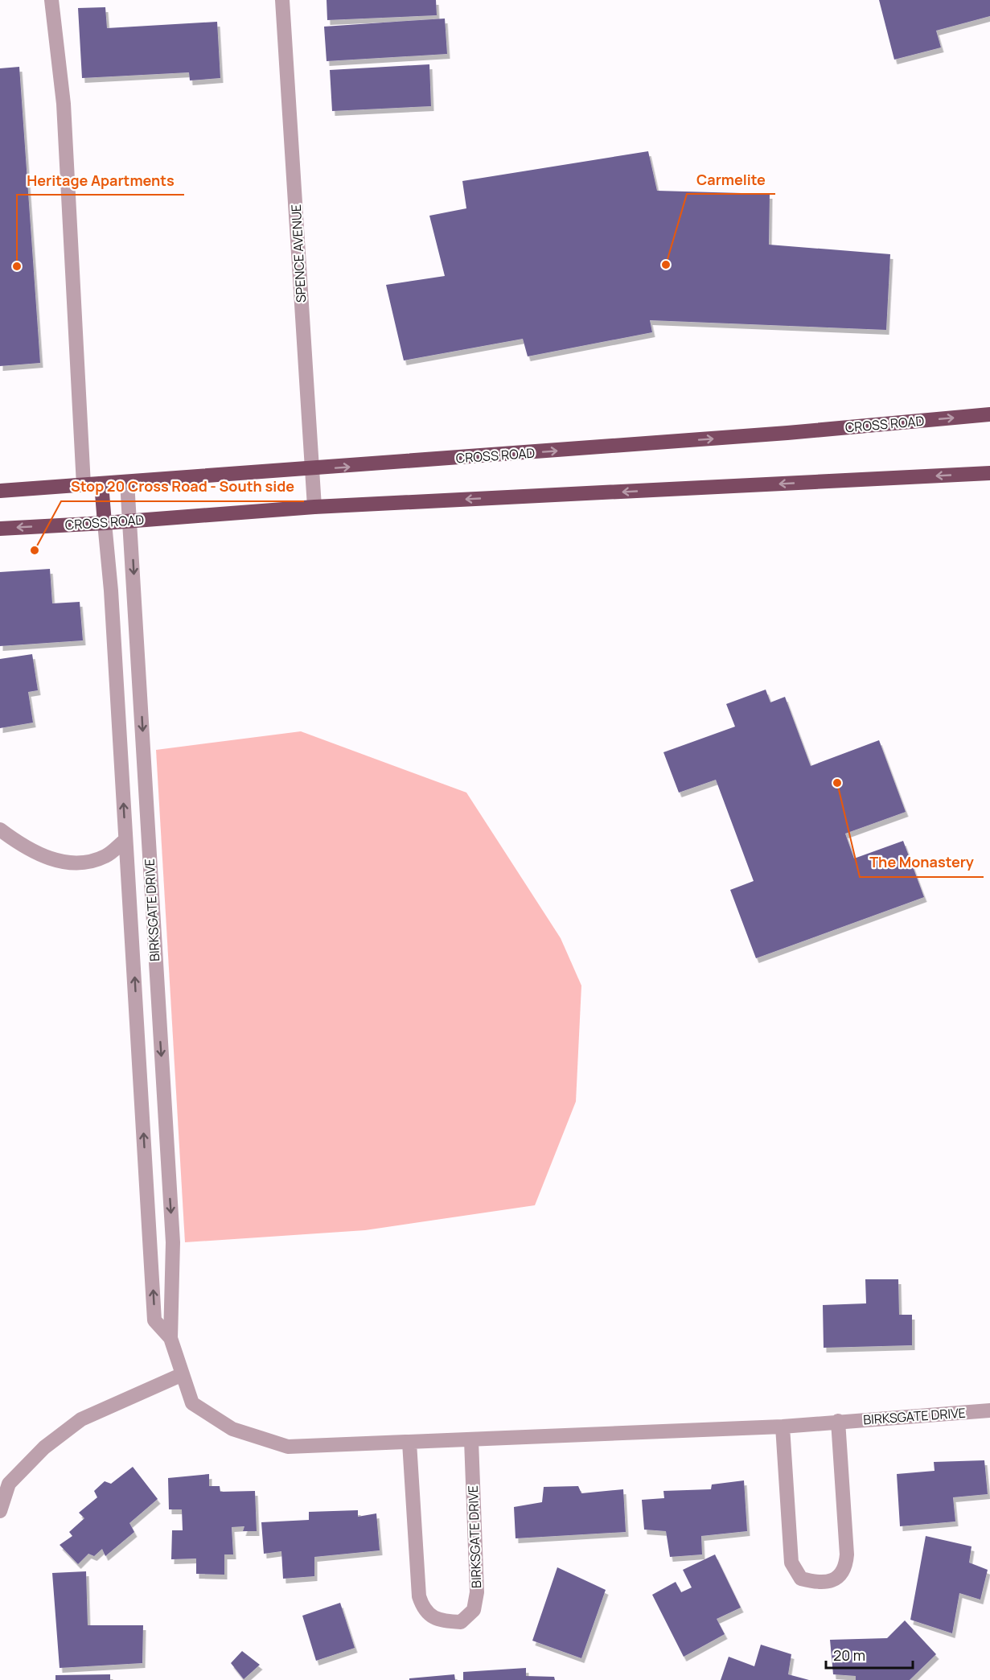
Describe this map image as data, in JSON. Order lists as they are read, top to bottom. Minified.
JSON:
{"streets":{"highway":["CROSS ROAD"],"street":["SPENCE AVENUE","BIRKSGATE DRIVE"]},"crossings":[["SPENCE AVENUE","CROSS ROAD"],["CROSS ROAD","BIRKSGATE DRIVE"]],"places":["Carmelite","Heritage Apartments","Stop 20 Cross Road - South side","The Monastery"],"scale_bar":"20 m"}
